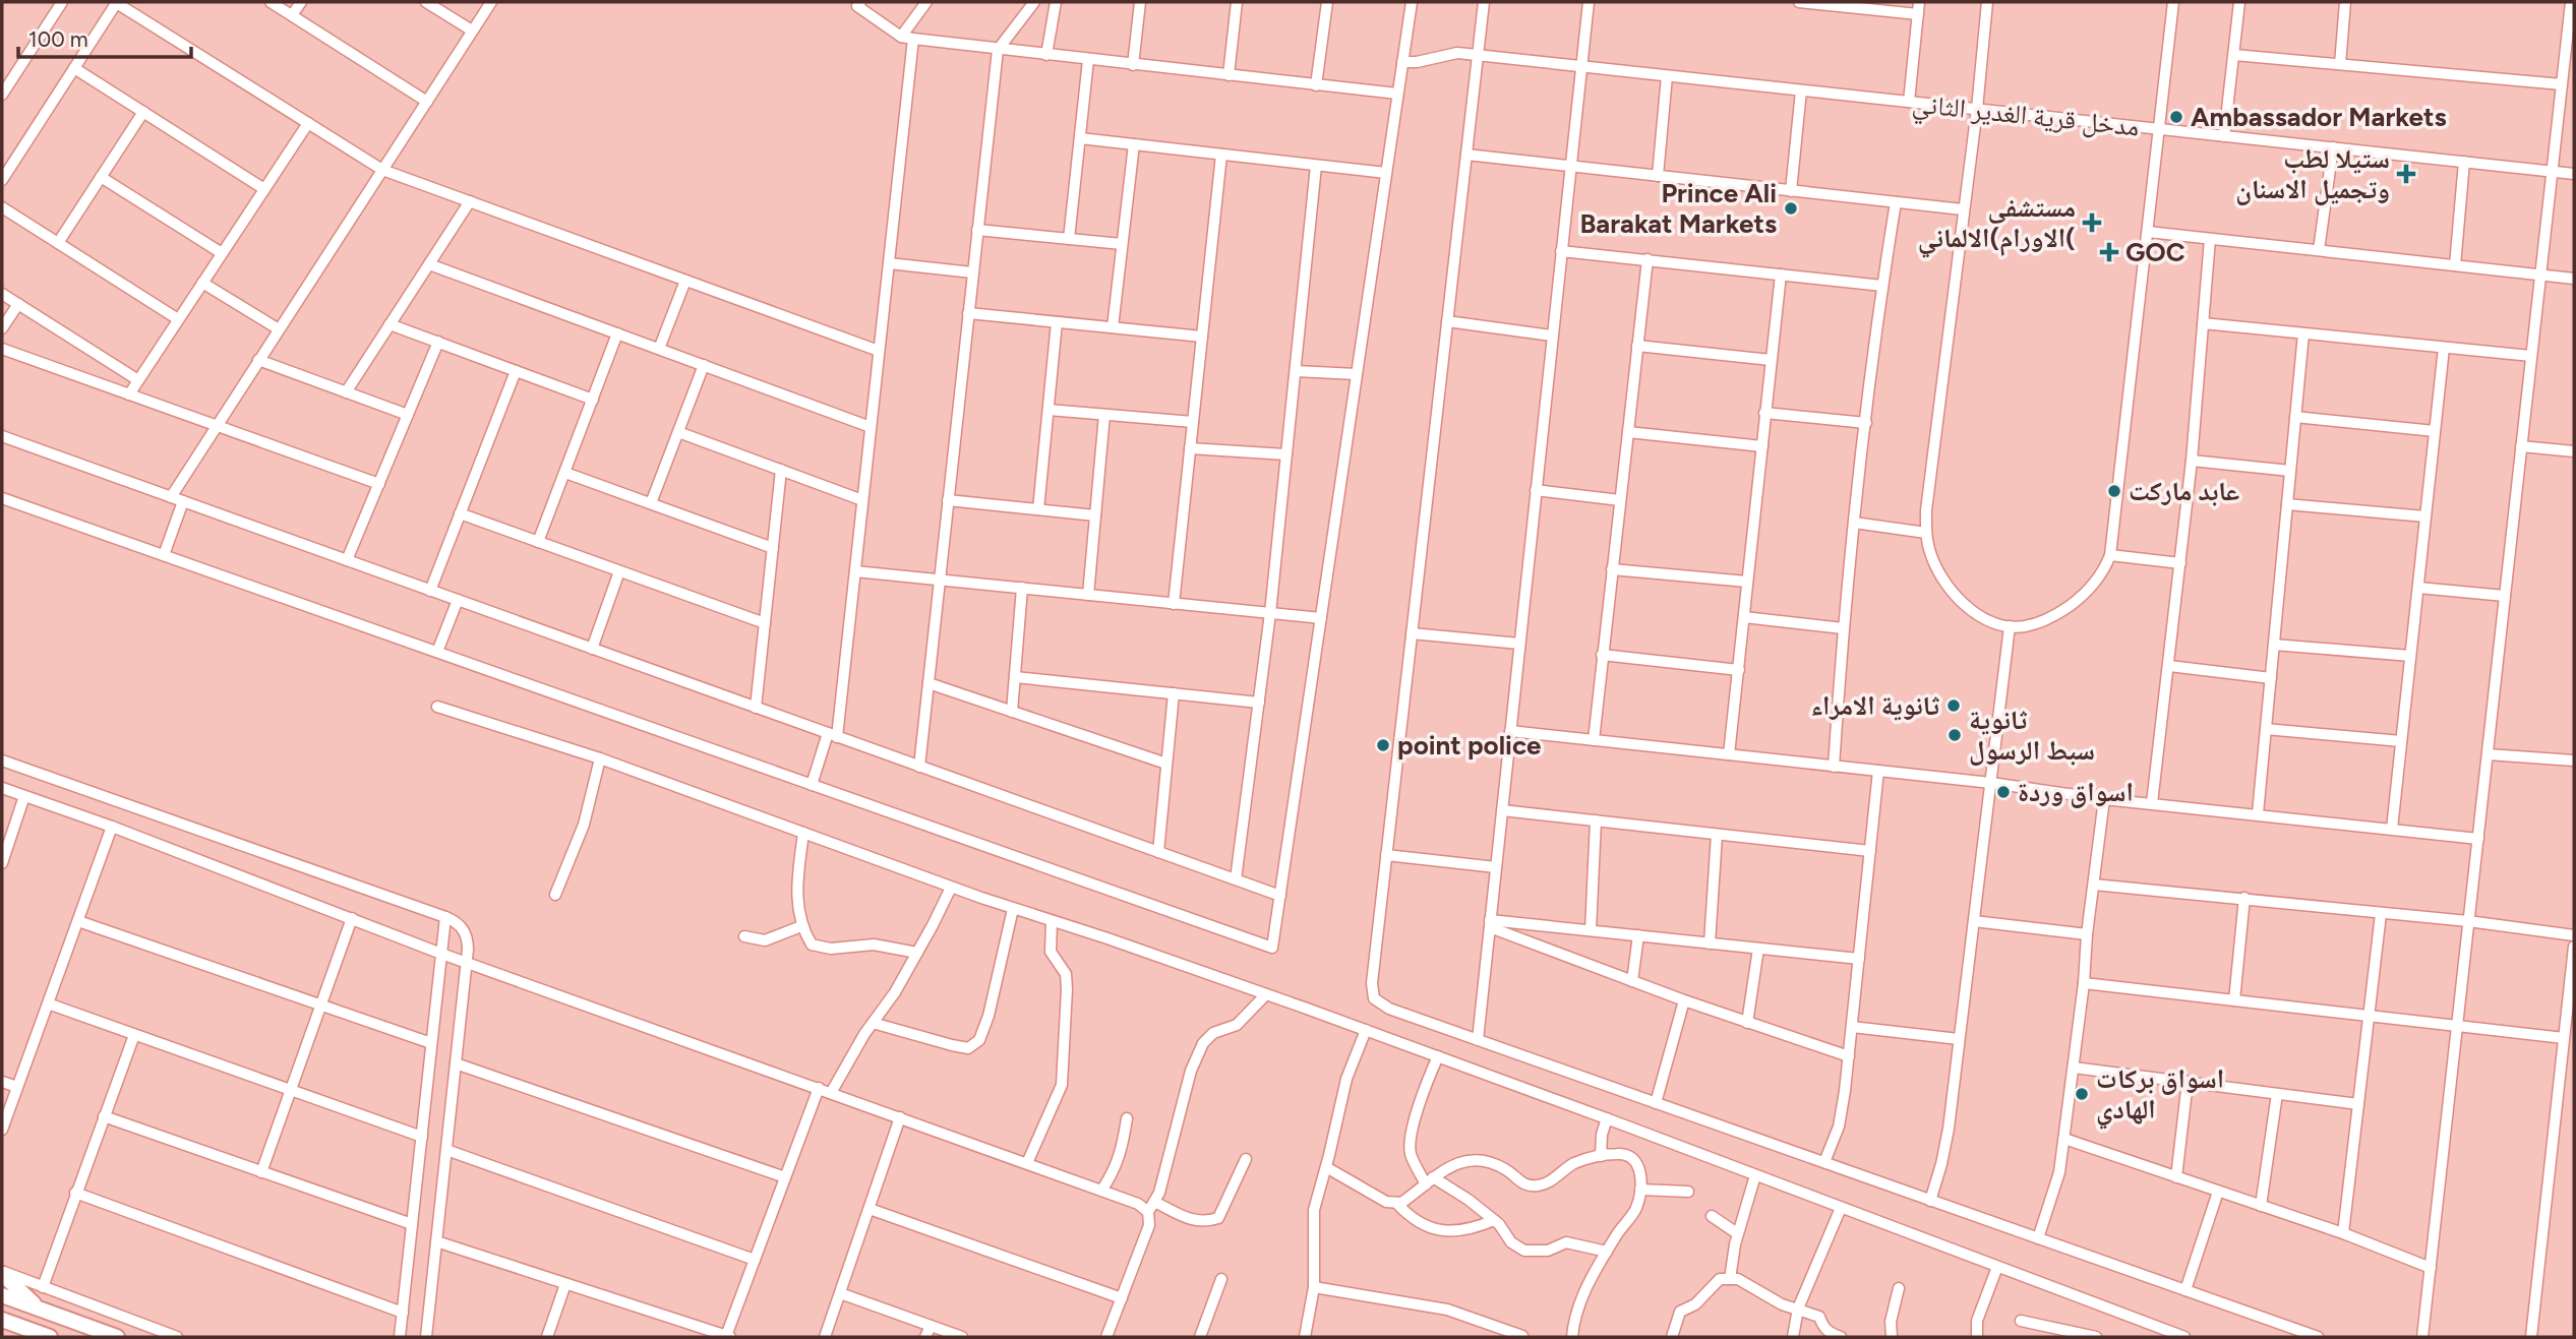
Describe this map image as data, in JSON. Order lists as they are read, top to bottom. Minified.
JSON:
{"streets":{"street":["مدخل قرية الغدير الثاني"]},"places":{"other":["Ambassador Markets","Prince Ali Barakat Markets","عابد ماركت","ثانوية الامراء","ثانوية سبط الرسول","point police","اسواق وردة","اسواق بركات الهادي"],"health":["ستيلا لطب وتجميل الاسنان","مستشفى الاورام)الالماني(","GOC"]},"scale_bar":"100 m"}
